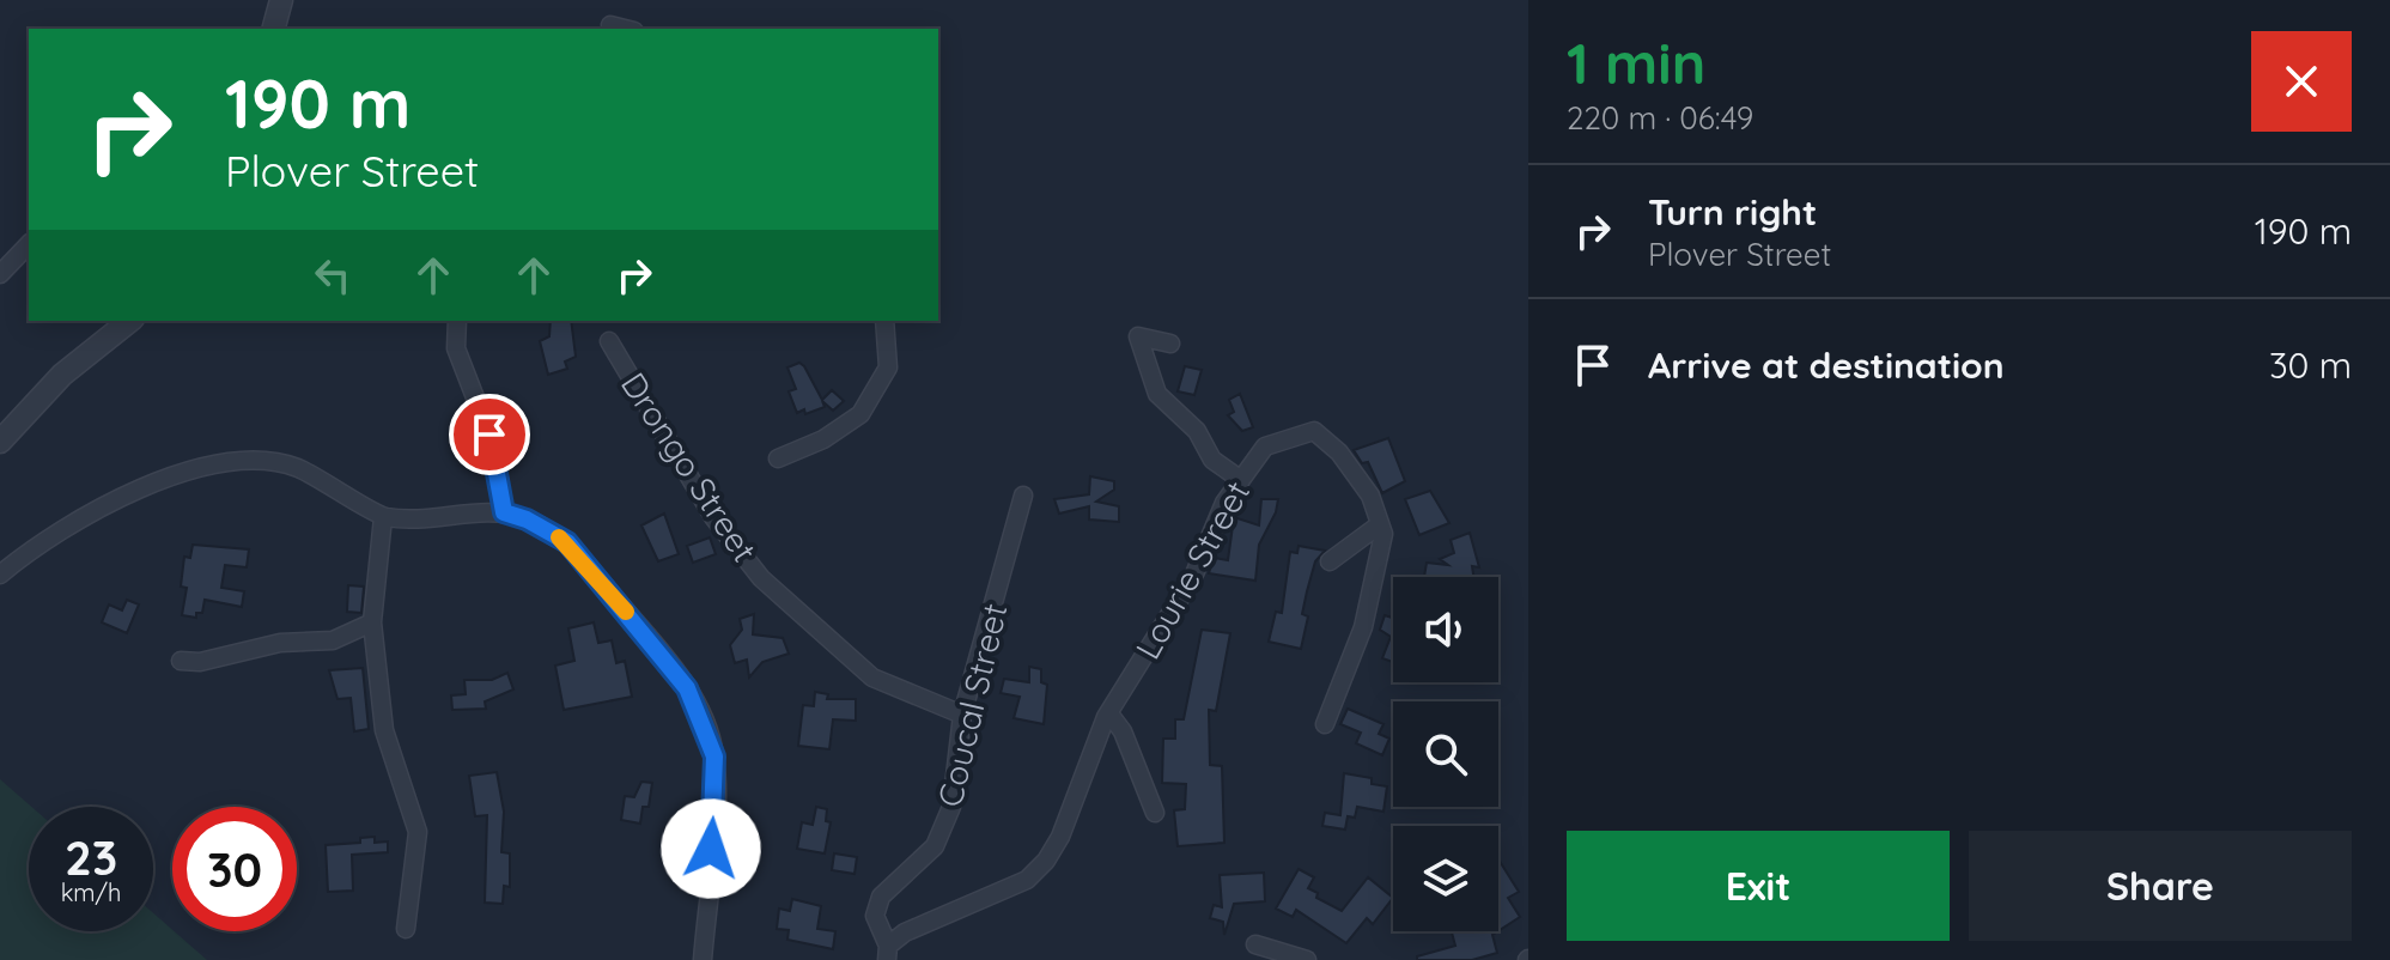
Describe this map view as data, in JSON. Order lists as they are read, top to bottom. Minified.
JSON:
{"streets":{"street":["Drongo Street","Lourie Street","Coucal Street"]},"crossings":[["Drongo Street","Coucal Street"],["Lourie Street","Coucal Street"]],"page":{"heading":["1 min","220 m · 06:49"],"turn":["190 m","Plover Street"],"list":[{"name":"Turn right","note":"Plover Street","value":"190 m"},{"name":"Arrive at destination","value":"30 m"}],"speed":"23 km/h","limit":"30","buttons":["Exit","Share"]}}
